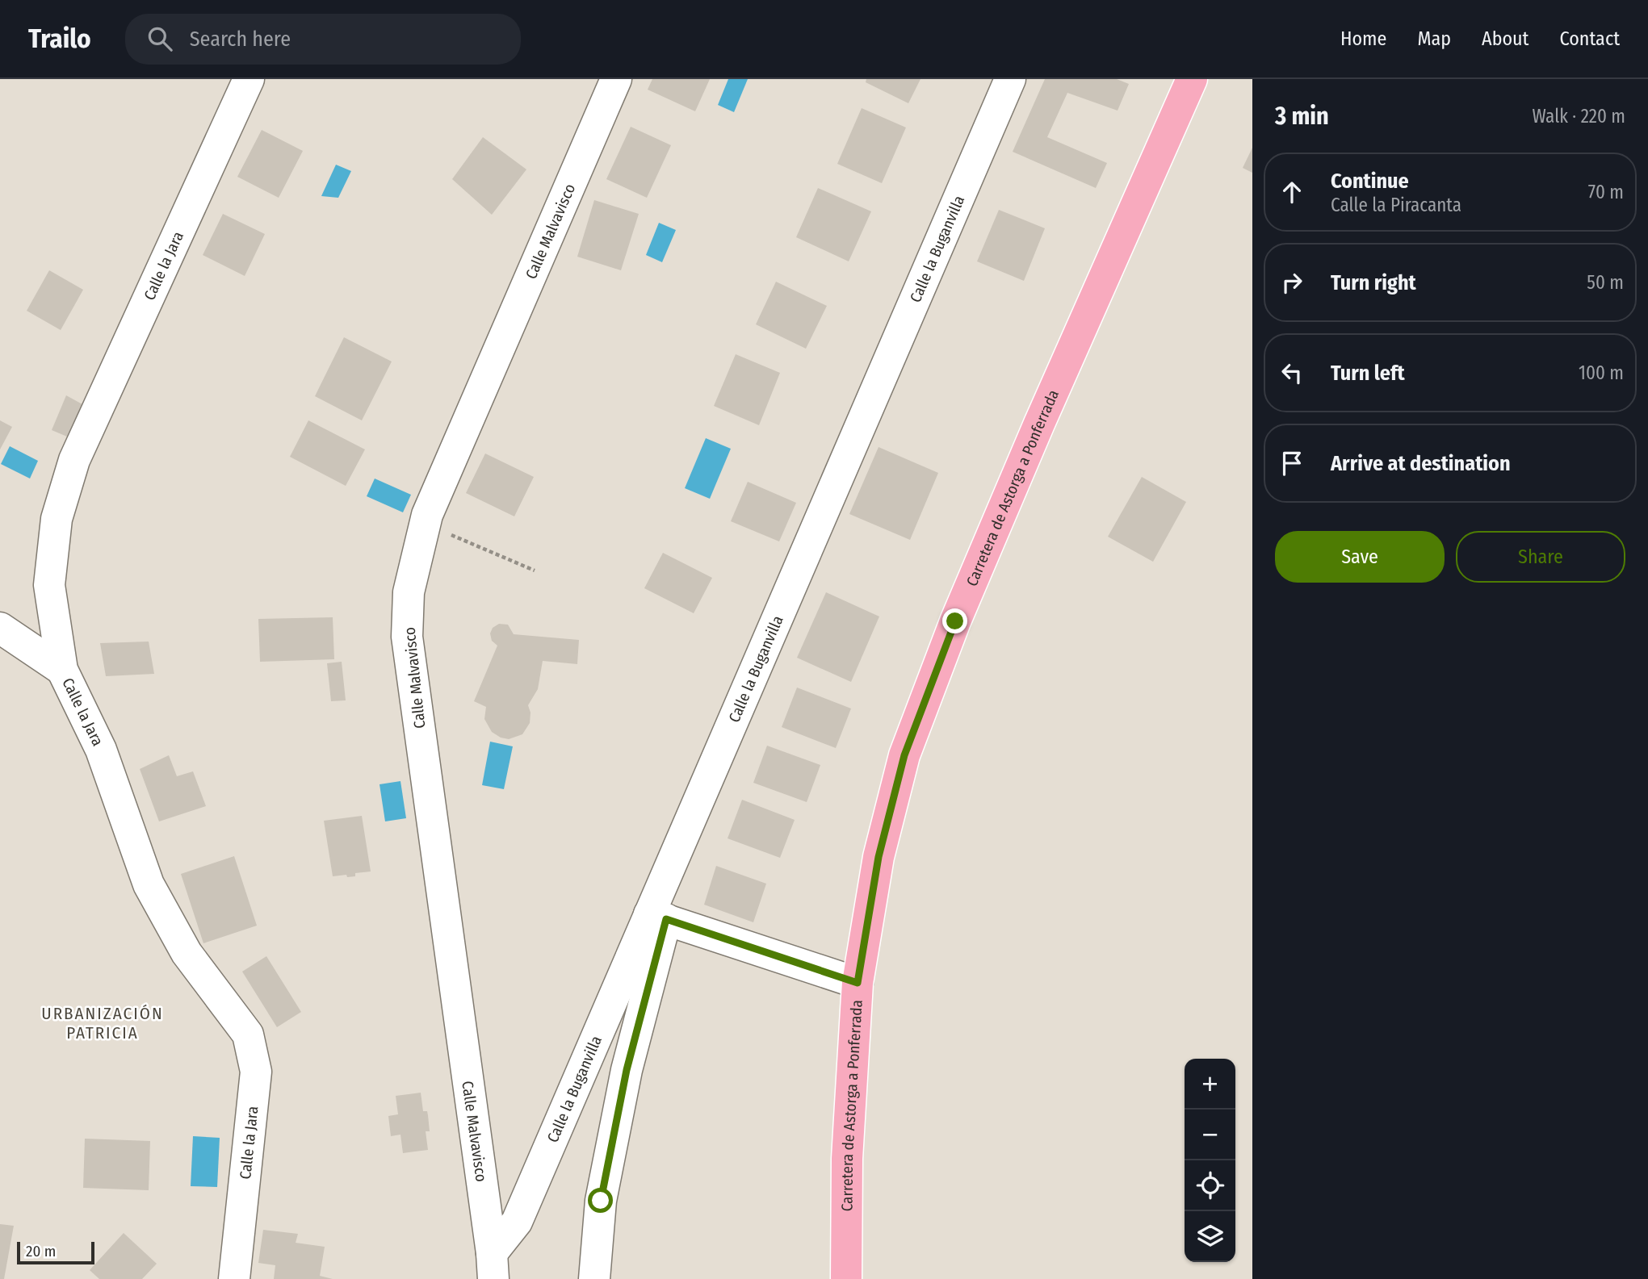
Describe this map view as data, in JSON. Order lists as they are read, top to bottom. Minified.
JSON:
{"streets":{"main road":["Carretera de Astorga a Ponferrada"],"street":["Calle Malvavisco","Calle la Buganvilla","Calle la Jara"]},"crossings":[["Calle Malvavisco","Calle la Buganvilla"]],"districts":["URBANIZACIÓN PATRICIA"],"scale_bar":"20 m","page":{"header":"Trailo","search":"Search here","nav":["Home","Map","About","Contact"],"heading":["3 min","Walk · 220 m"],"list":[["Continue","Calle la Piracanta","70 m"],["Turn right","50 m"],["Turn left","100 m"],"Arrive at destination"],"buttons":["Save","Share"],"map_buttons":["+","−"],"scale":"20 m"}}
